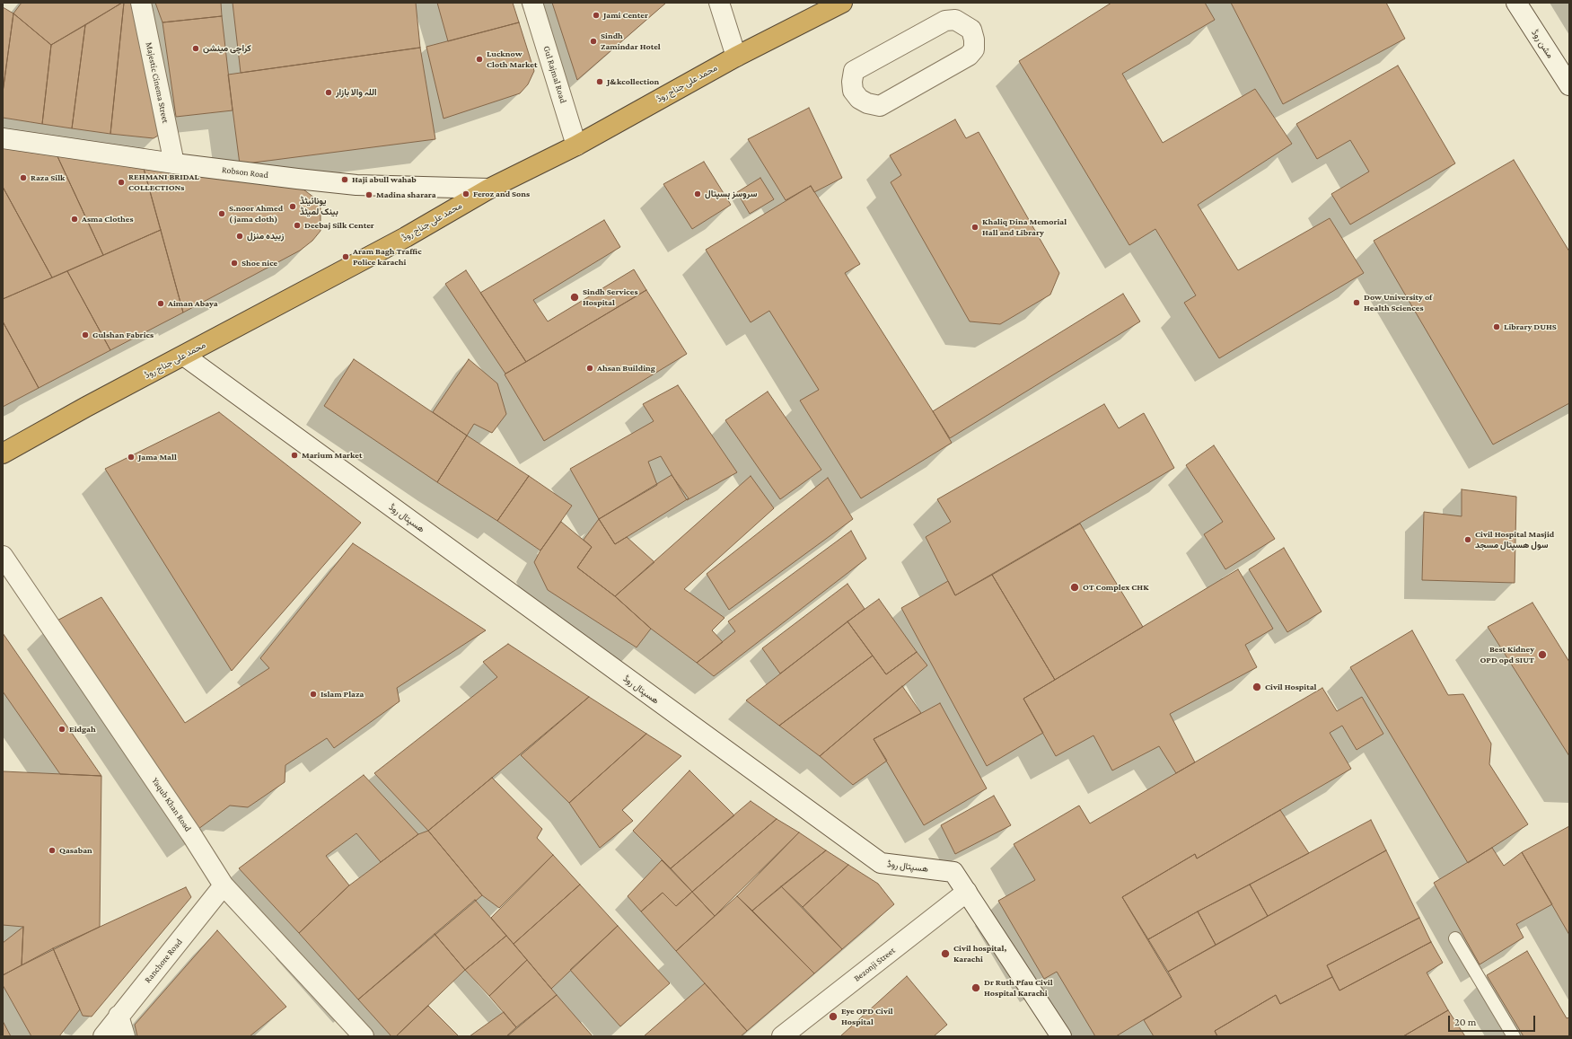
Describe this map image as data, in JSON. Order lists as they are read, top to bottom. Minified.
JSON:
{"streets":{"highway":["محمد علی جناح روڈ"],"street":["مشن روڈ","Gul Rajmal Road","Majestic Cinema Street","Robson Road","ھسپتال روڈ","Yaqub Khan Road","Ranchore Road","Bezonji Street"]},"crossings":[["Gul Rajmal Road","محمد علی جناح روڈ"],["Majestic Cinema Street","Robson Road"],["محمد علی جناح روڈ","Robson Road"],["محمد علی جناح روڈ","ھسپتال روڈ"],["ھسپتال روڈ","Bezonji Street"],["Yaqub Khan Road","Ranchore Road"]],"places":["Jami Center","Sindh Zamindar Hotel","کراچی مینشن","Lucknow Cloth Market","J&kcollection","اللہ والا بازار","Raza Silk","Haji abull wahab","REHMANI BRIDAL COLLECTIONs","Feroz and Sons","سروسز ہسپتال","Madina sharara","یونائیٹڈ بینک لمیٹڈ","S.noor Ahmed ( jama cloth)","Asma Clothes","Deebaj Silk Center","Khaliq Dina Memorial Hall and Library","زبیدہ منزل","Aram Bagh Traffic Police karachi","Shoe nice","Sindh Services Hospital","Dow University of Health Sciences","Aiman Abaya","Library DUHS","Gulshan Fabrics","Ahsan Building","Marium Market","Jama Mall","Civil Hospital Masjid سول ھسپتال مسجد","OT Complex CHK","Best Kidney OPD opd SIUT","Civil Hospital","Islam Plaza","Eidgah","Qasaban","Civil hospital, Karachi","Dr Ruth Pfau Civil Hospital Karachi","Eye OPD Civil Hospital"],"scale_bar":"20 m"}
